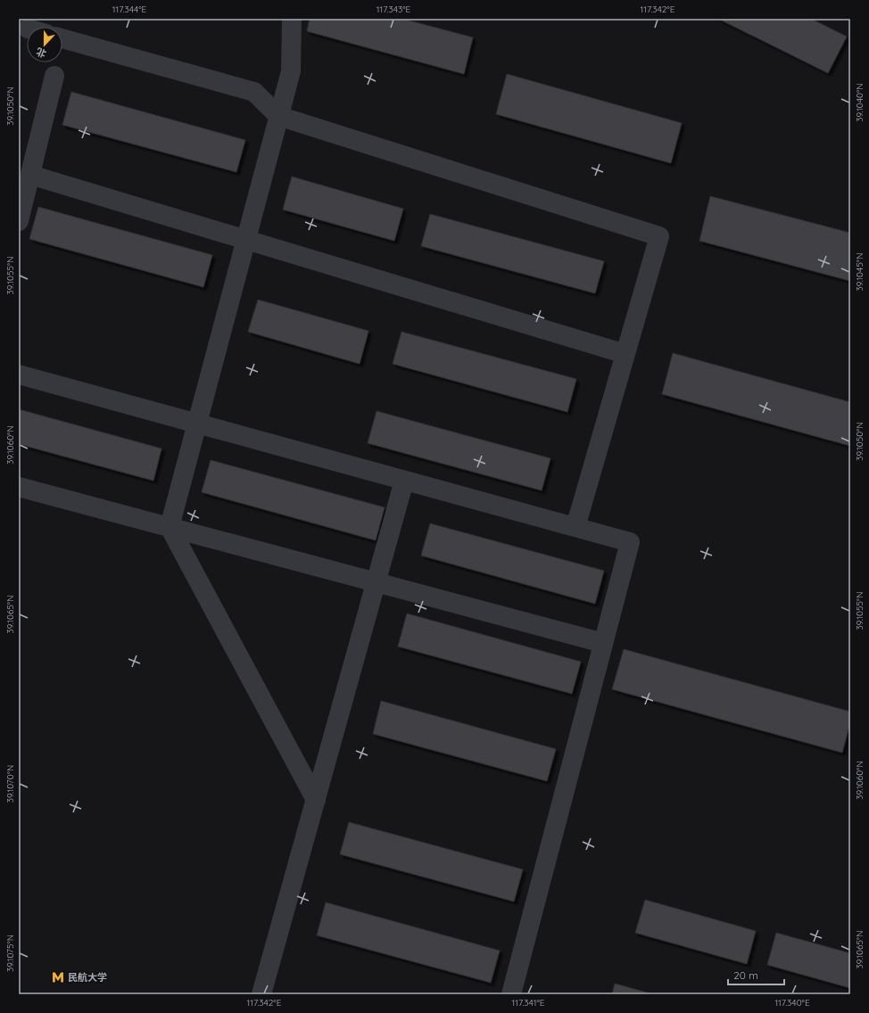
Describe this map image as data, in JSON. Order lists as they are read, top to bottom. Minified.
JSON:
{"places":{"metro station":["民航大学"]},"scale_bar":"20 m","north":"bottom","coordinates":["117.344°E","117.343°E","117.342°E","39.1040°N","39.1050°N","39.1045°N","39.1055°N","39.1060°N","39.1065°N","39.1070°N","39.1075°N","117.341°E","117.340°E"]}
